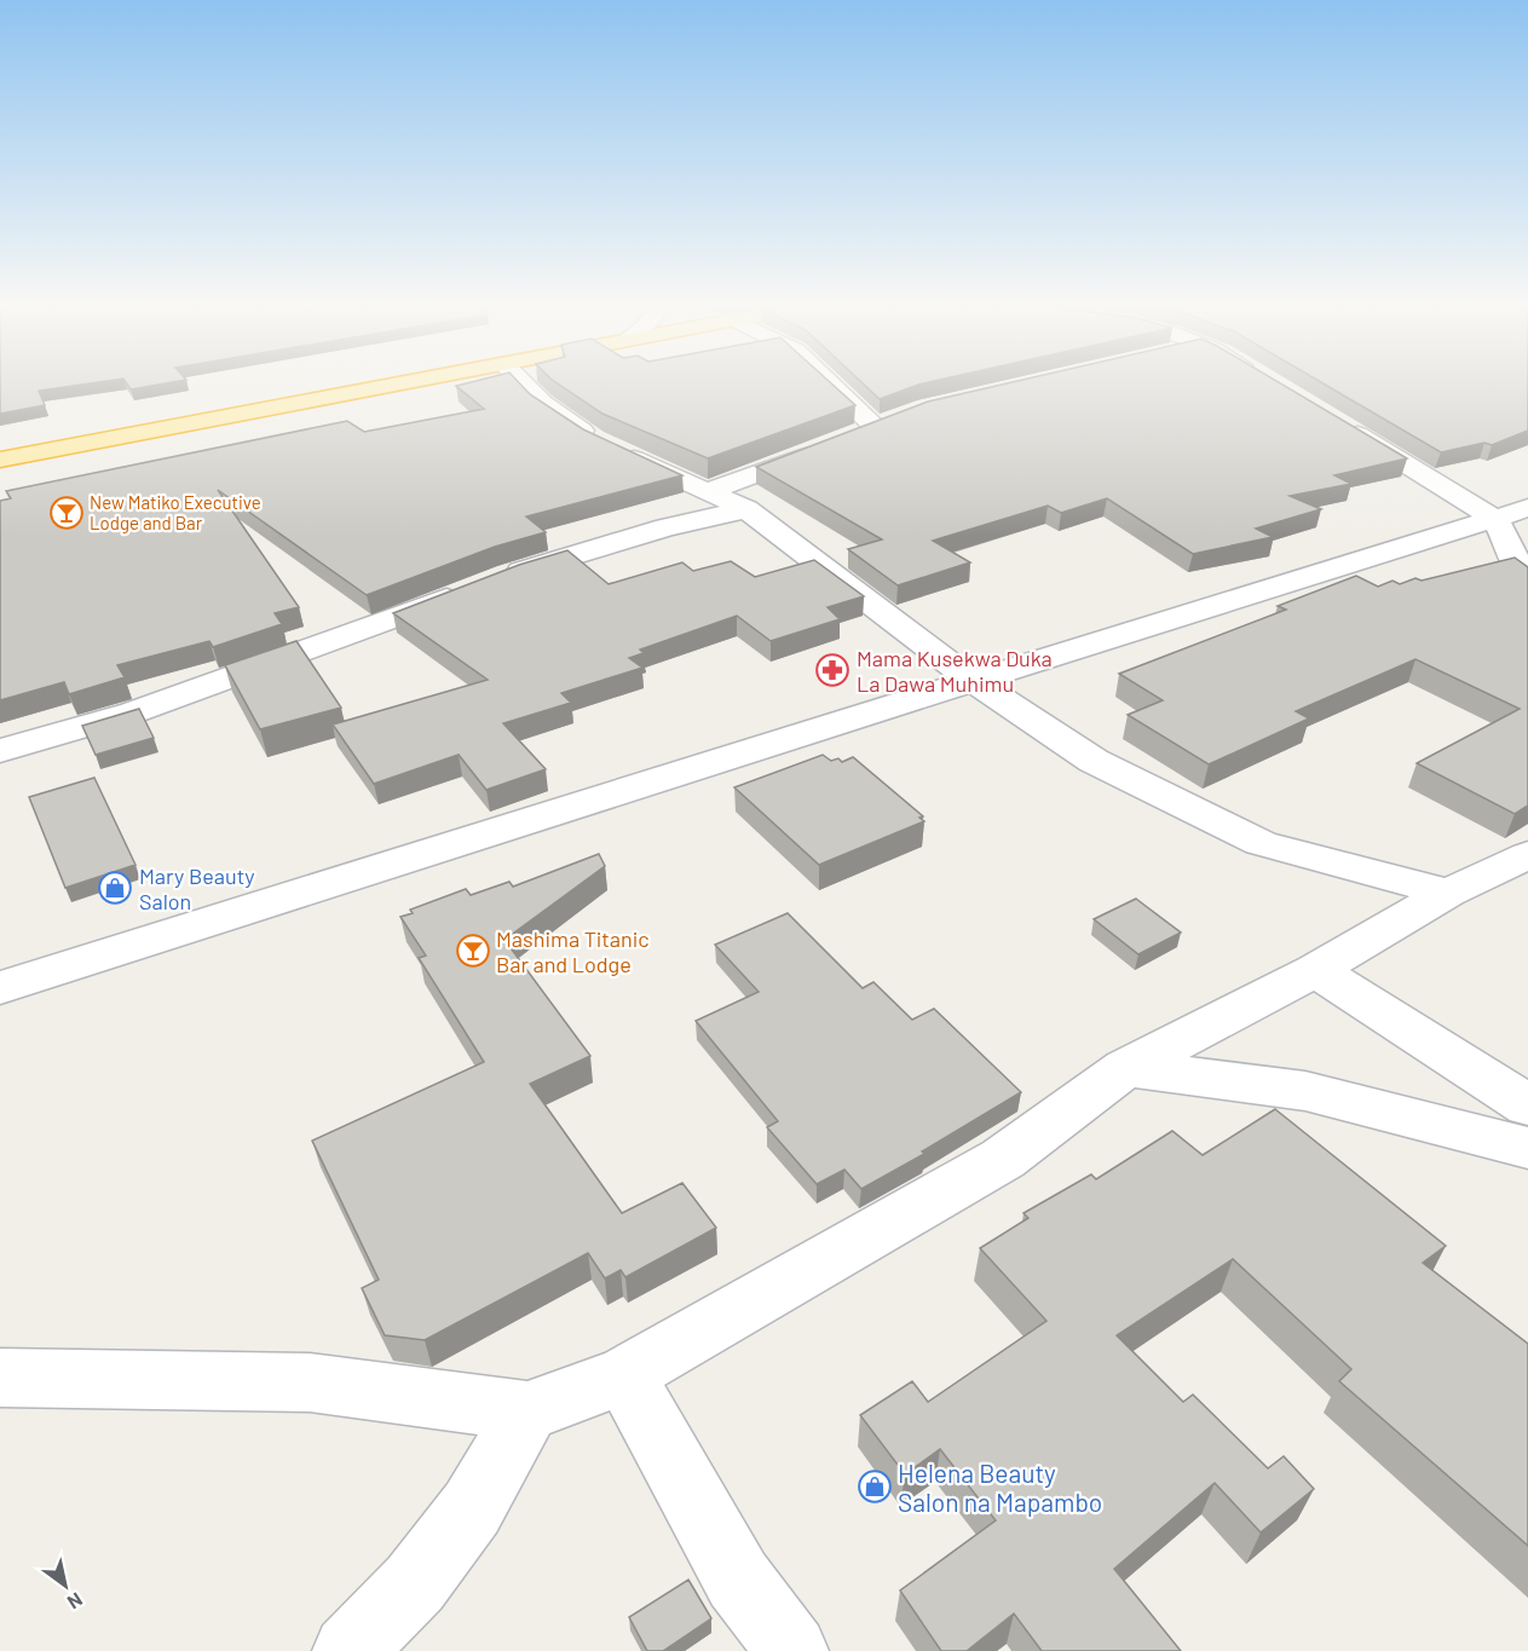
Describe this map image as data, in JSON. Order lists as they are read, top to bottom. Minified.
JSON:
{"places":{"bar":["New Matiko Executive Lodge and Bar","Mashima Titanic Bar and Lodge"],"pharmacy":["Mama Kusekwa Duka La Dawa Muhimu"],"shop":["Mary Beauty Salon","Helena Beauty Salon na Mapambo"]},"north":"bottom right"}
